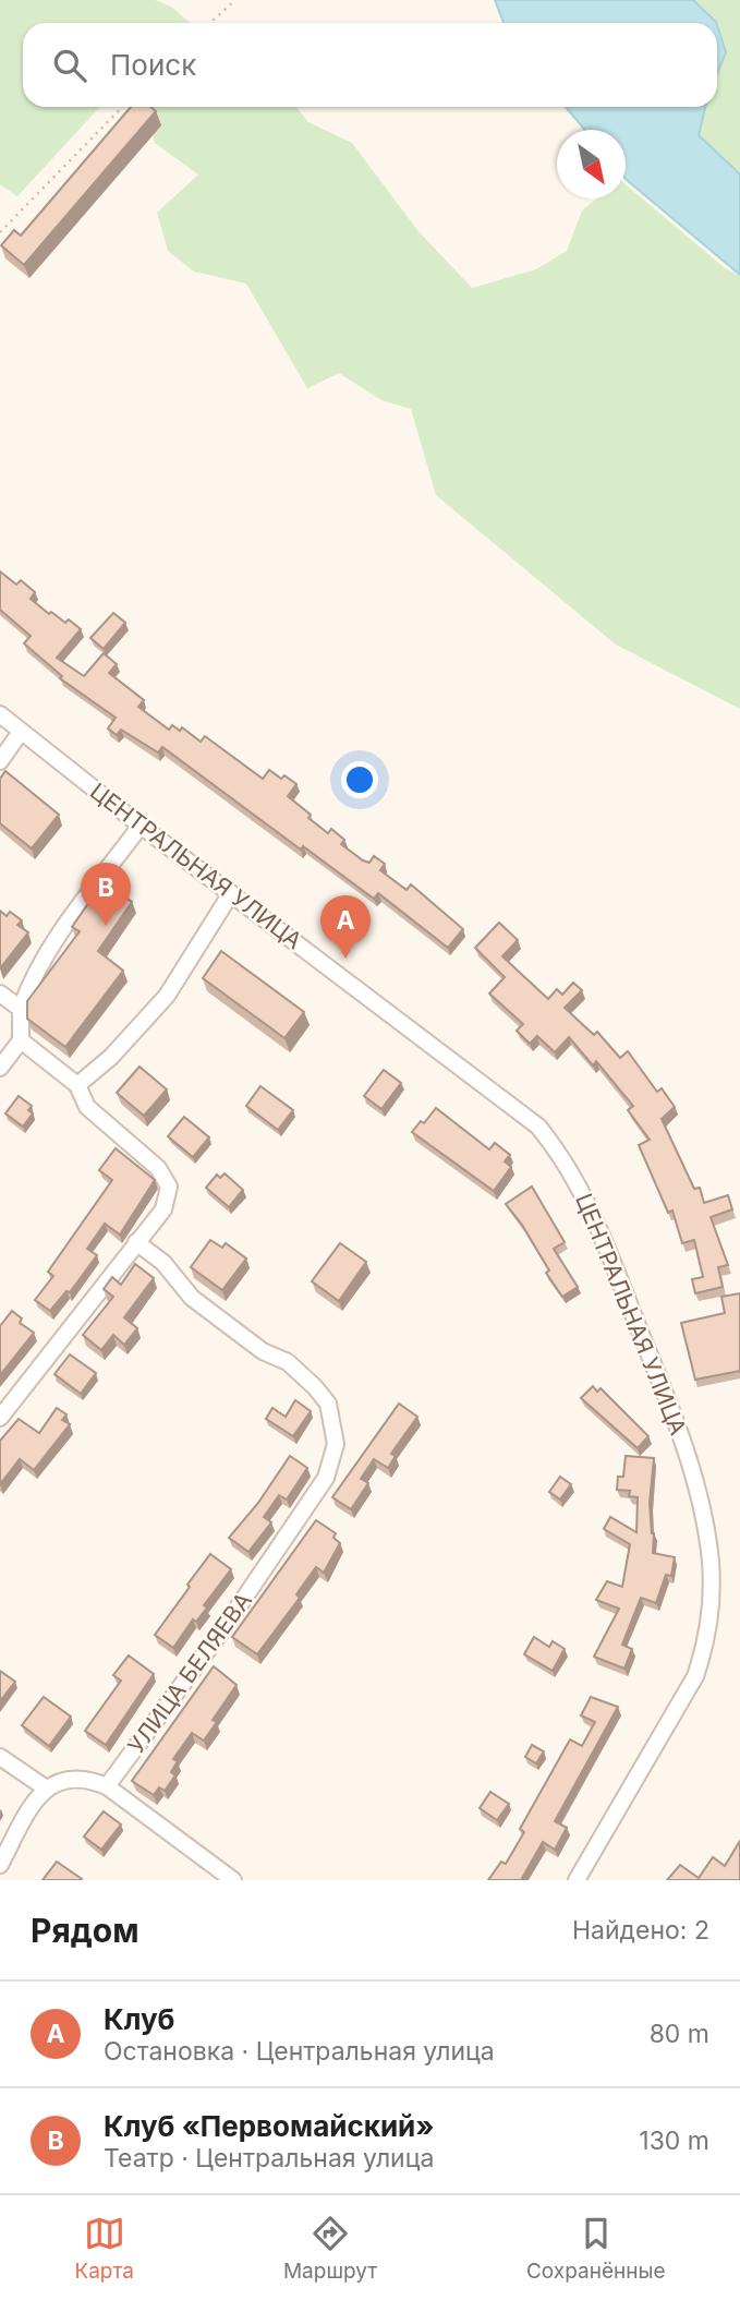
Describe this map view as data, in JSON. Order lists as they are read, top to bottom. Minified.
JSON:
{"streets":{"street":["ЦЕНТРАЛЬНАЯ УЛИЦА","УЛИЦА БЕЛЯЕВА"]},"north":"bottom right","page":{"search":"Поиск","pins":["B","A"],"heading":["Рядом","Найдено: 2"],"list":[{"mark":"A","name":"Клуб","note":"Остановка · Центральная улица","value":"80 m"},{"mark":"B","name":"Клуб «Первомайский»","note":"Театр · Центральная улица","value":"130 m"}],"nav":["Карта","Маршрут","Сохранённые"]}}
